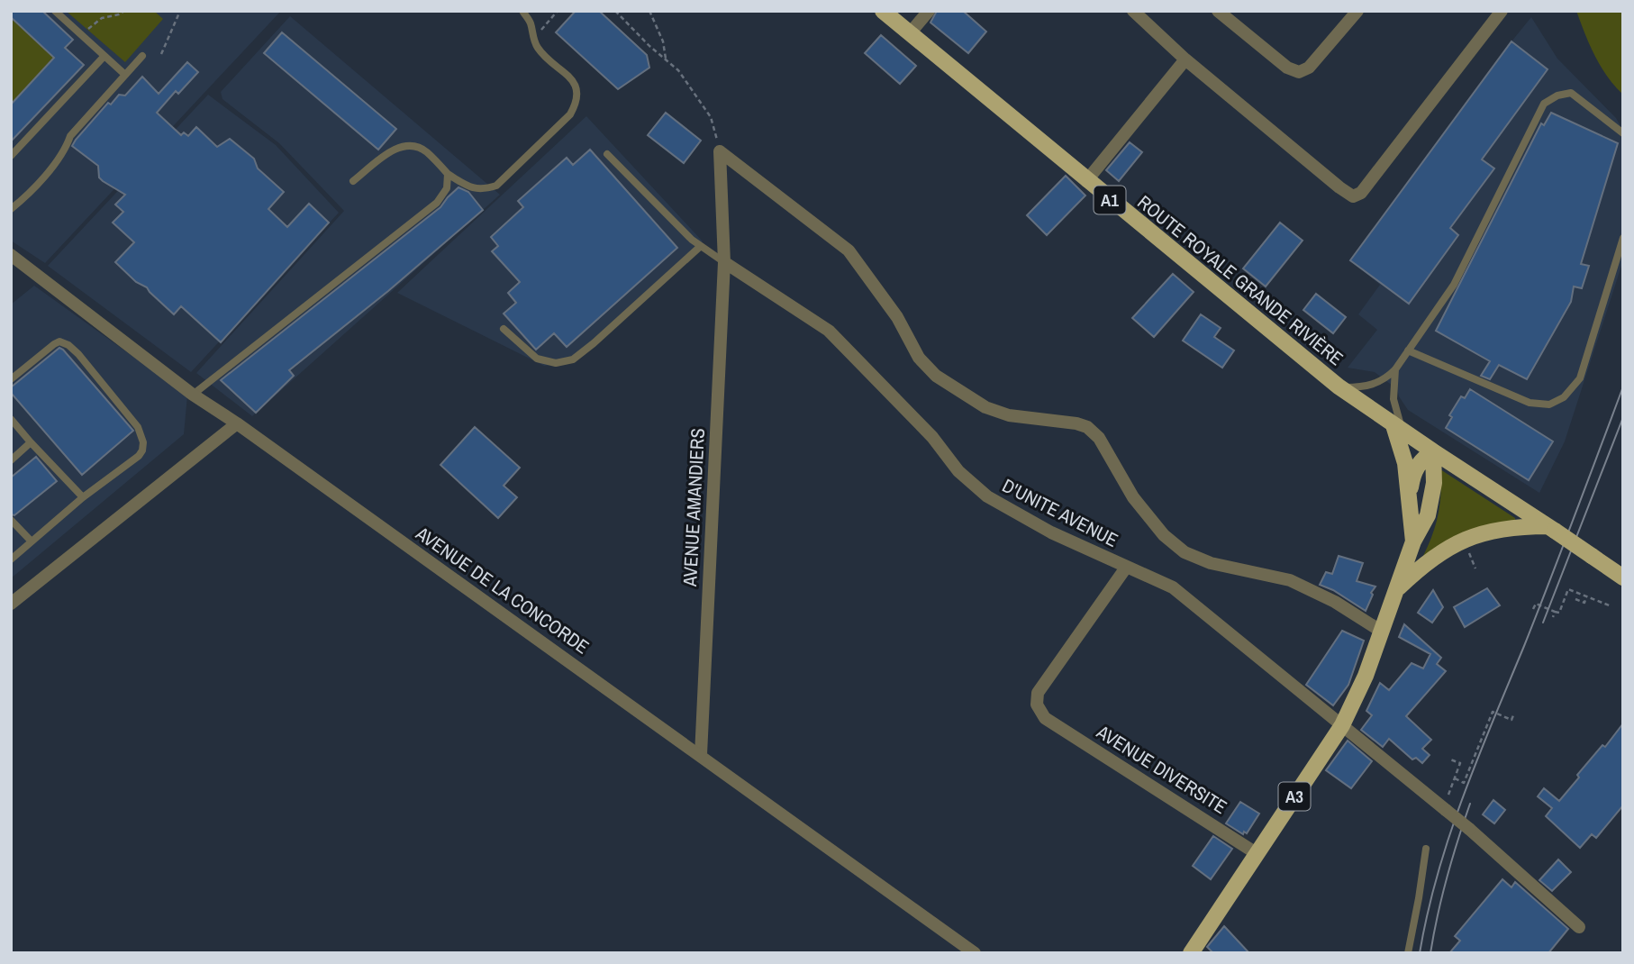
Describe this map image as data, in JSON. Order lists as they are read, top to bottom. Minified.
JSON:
{"streets":{"main road":["A1","ROUTE ROYALE GRANDE RIVIÈRE","A3"],"street":["AVENUE AMANDIERS","D'UNITE AVENUE","AVENUE DE LA CONCORDE","AVENUE DIVERSITE"]},"crossings":[["A1","ROUTE ROYALE GRANDE RIVIÈRE"],["A1","A3"],["ROUTE ROYALE GRANDE RIVIÈRE","A3"],["AVENUE AMANDIERS","D'UNITE AVENUE"],["AVENUE AMANDIERS","AVENUE DE LA CONCORDE"],["D'UNITE AVENUE","AVENUE DIVERSITE"],["D'UNITE AVENUE","A3"],["AVENUE DIVERSITE","A3"]]}
